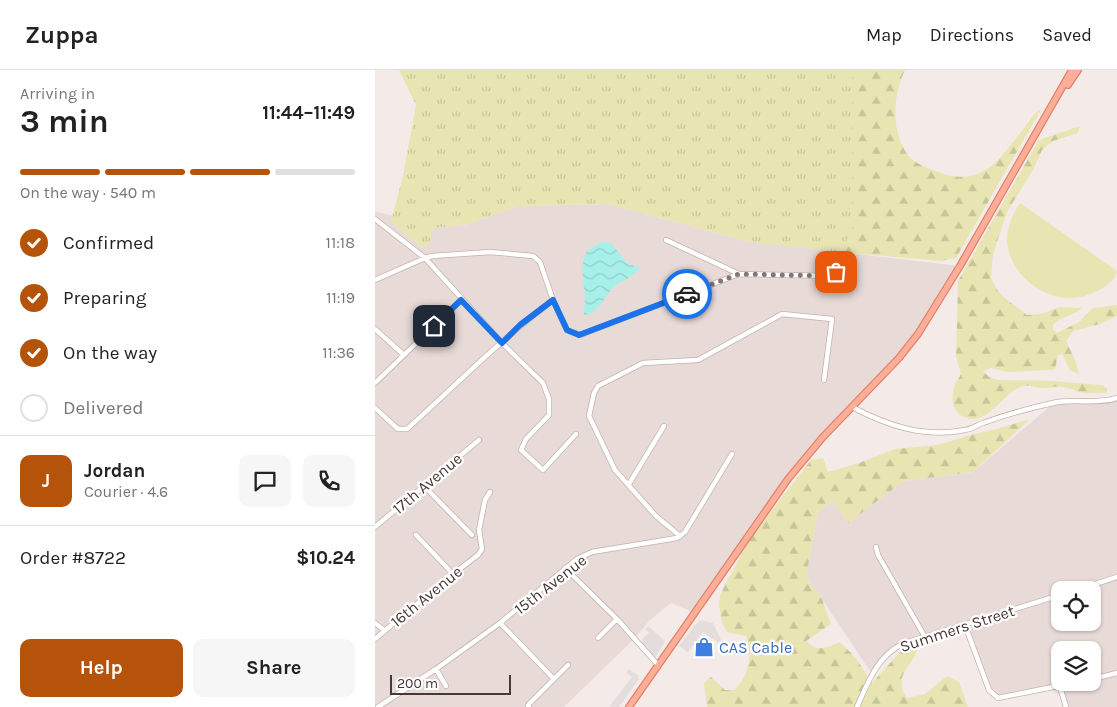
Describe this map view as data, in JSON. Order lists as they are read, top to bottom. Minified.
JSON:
{"streets":{"street":["17th Avenue","15th Avenue","16th Avenue","Summers Street"]},"places":{"shop":["CAS Cable"]},"scale_bar":"200 m","page":{"header":"Zuppa","nav":["Map","Directions","Saved"],"heading":["3 min","Arriving in","11:44–11:49"],"panel":["Jordan","Courier · 4.6","Order #8722","$10.24"],"bar":"On the way · 540 m","list":[["Confirmed","11:18"],["Preparing","11:19"],["On the way","11:36"],"Delivered"],"round":"J","buttons":["Help","Share"],"scale":"200 m"}}
